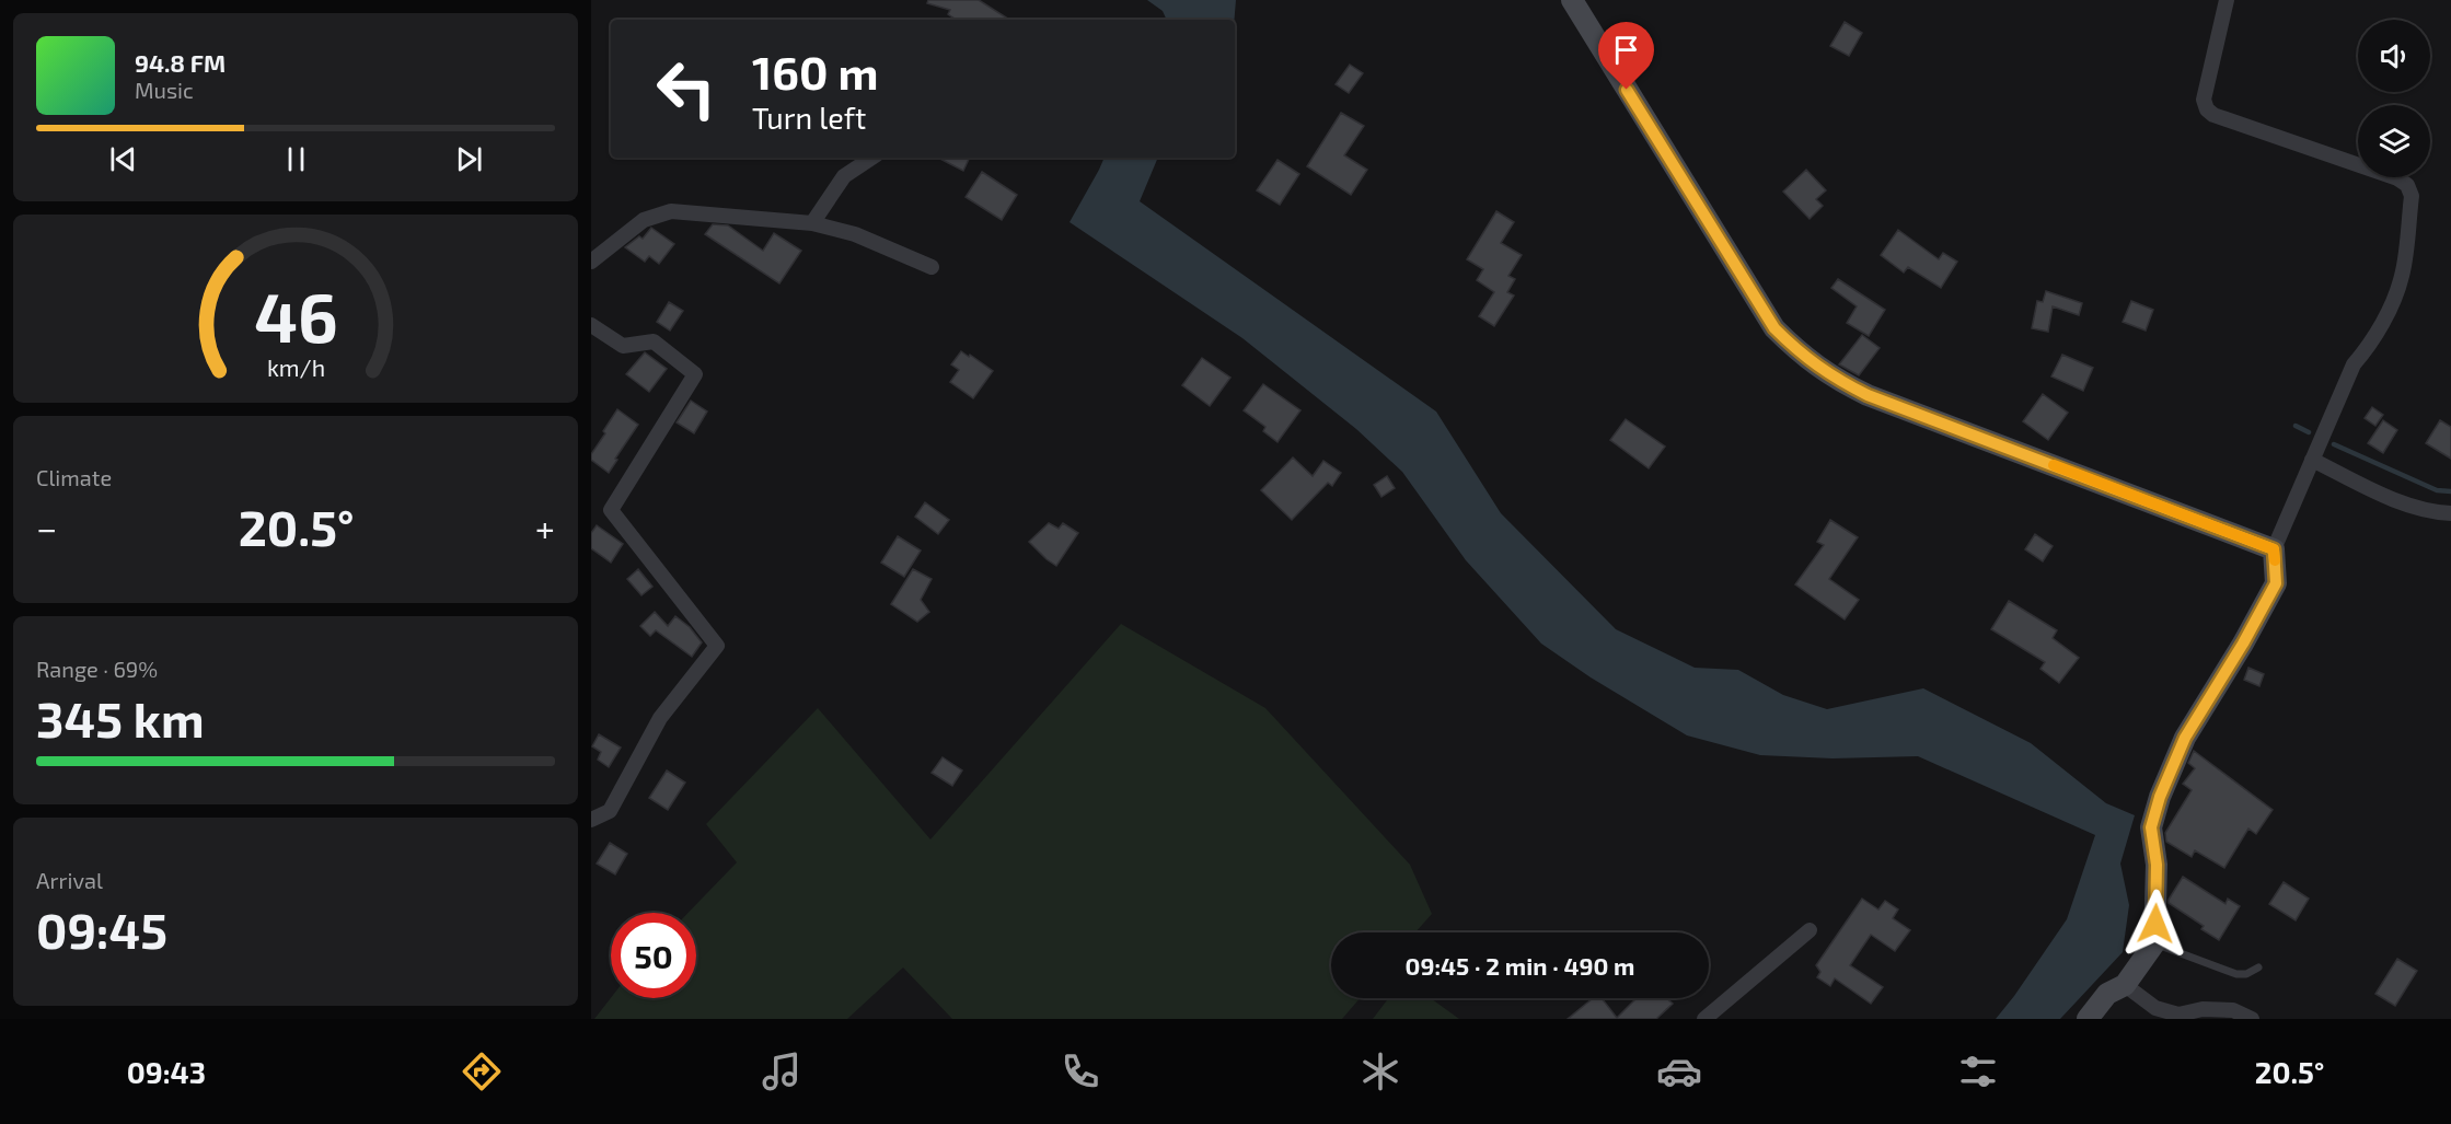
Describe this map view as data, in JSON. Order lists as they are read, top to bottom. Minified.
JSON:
{"page":{"turn":["160 m","Turn left"],"song":["94.8 FM","Music"],"tile":["Climate",["Range · 69%","345 km"],["Arrival","09:45"]],"heat":["−","20.5°","+"],"limit":"50","trip":"09:45 · 2 min · 490 m","tabs":["09:43","20.5°"],"gauge":["46","km/h"]}}
